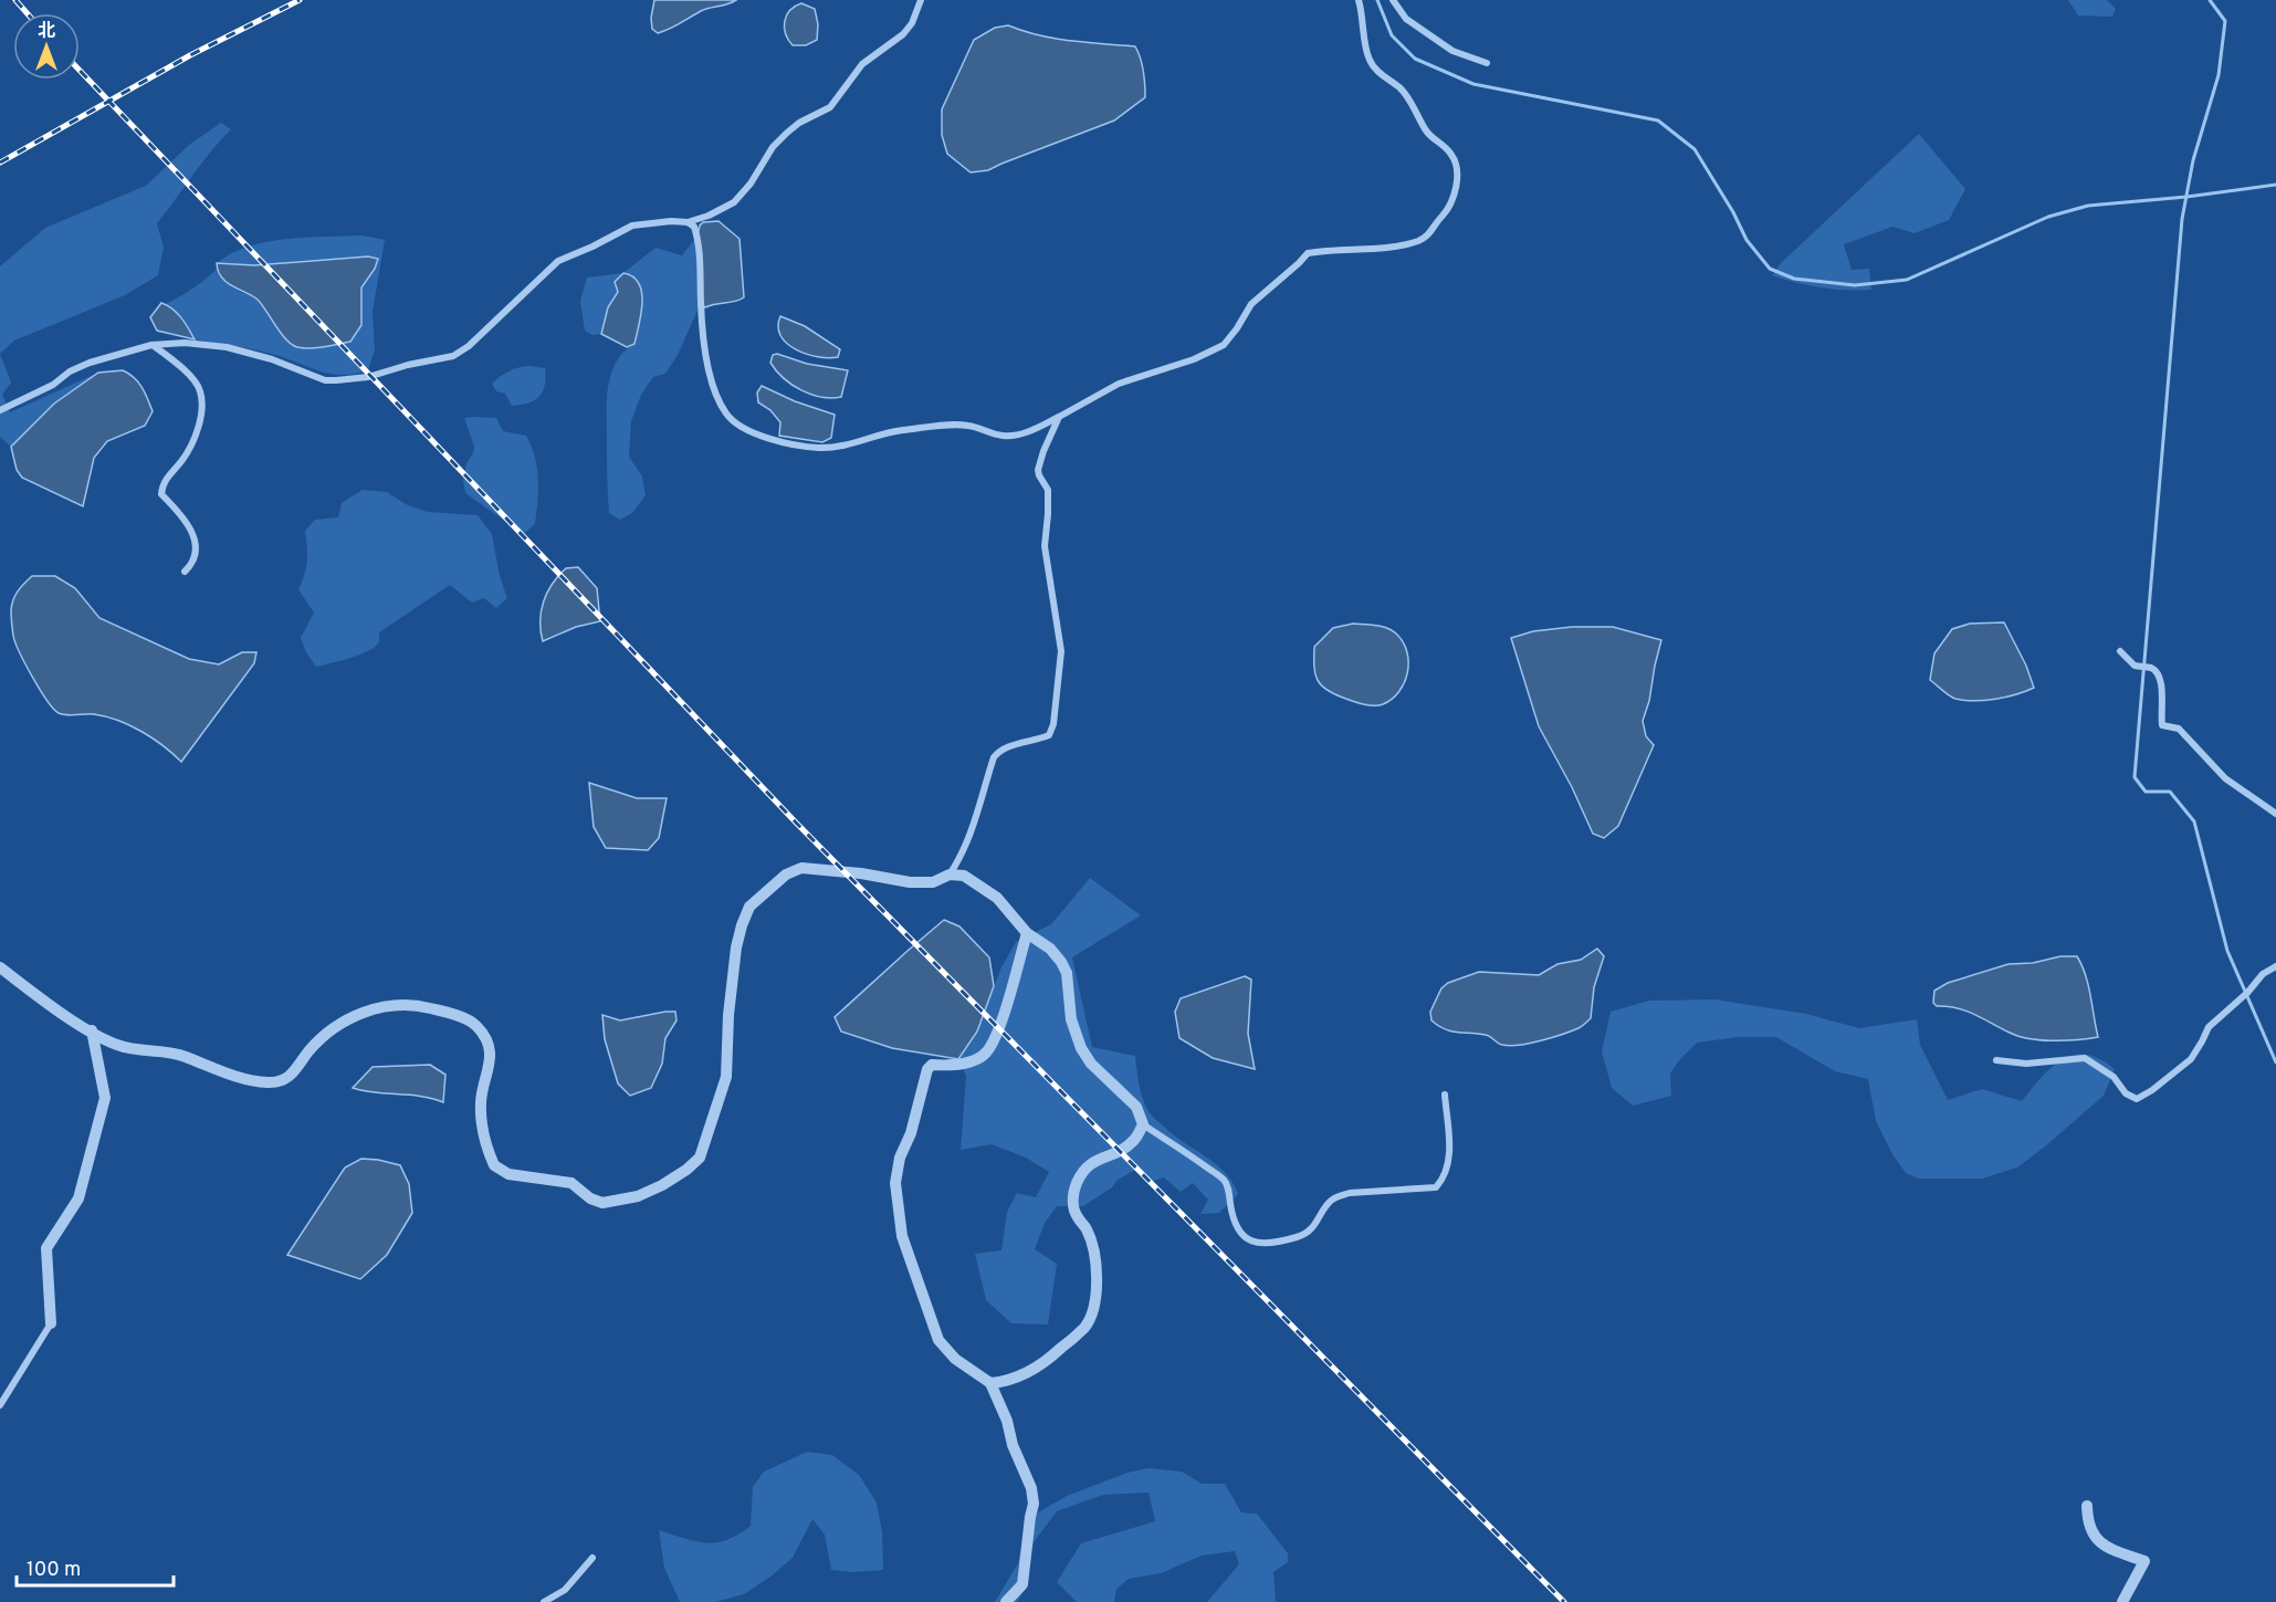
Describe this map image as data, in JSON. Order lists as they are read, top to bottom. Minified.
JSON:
{"scale_bar":"100 m","north":"top"}
